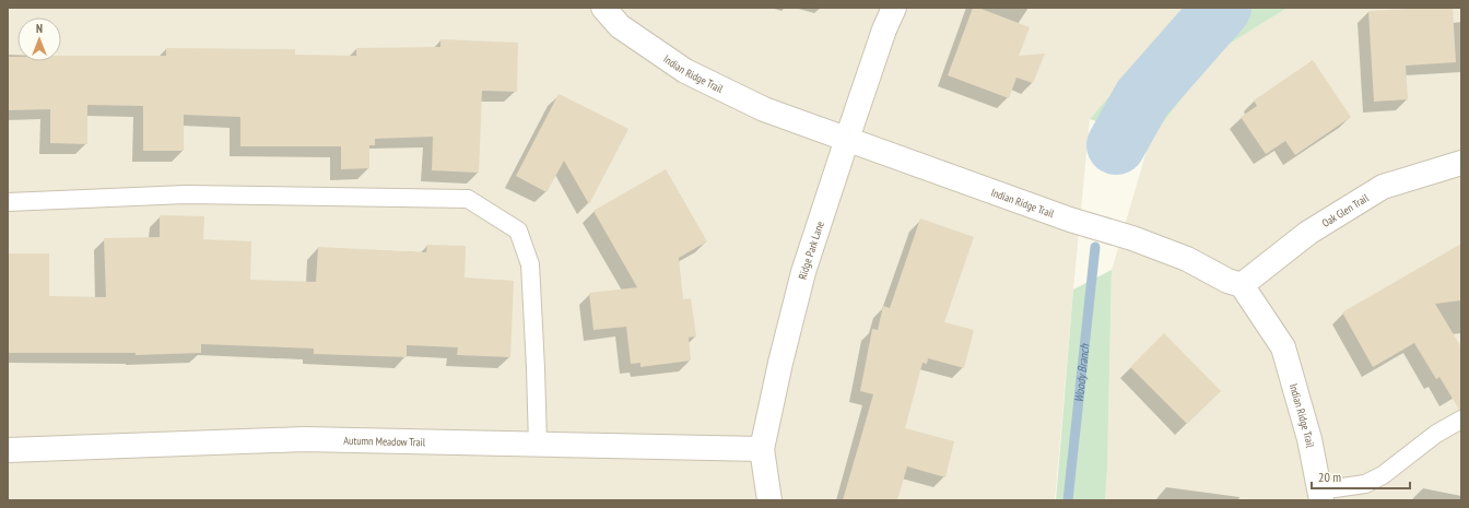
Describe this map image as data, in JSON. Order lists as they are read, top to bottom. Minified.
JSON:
{"streets":{"street":["Indian Ridge Trail","Oak Glen Trail","Ridge Park Lane","Autumn Meadow Trail"]},"crossings":[["Indian Ridge Trail","Oak Glen Trail"],["Indian Ridge Trail","Ridge Park Lane"],["Ridge Park Lane","Autumn Meadow Trail"]],"water":["Woody Branch"],"scale_bar":"20 m","north":"top"}
